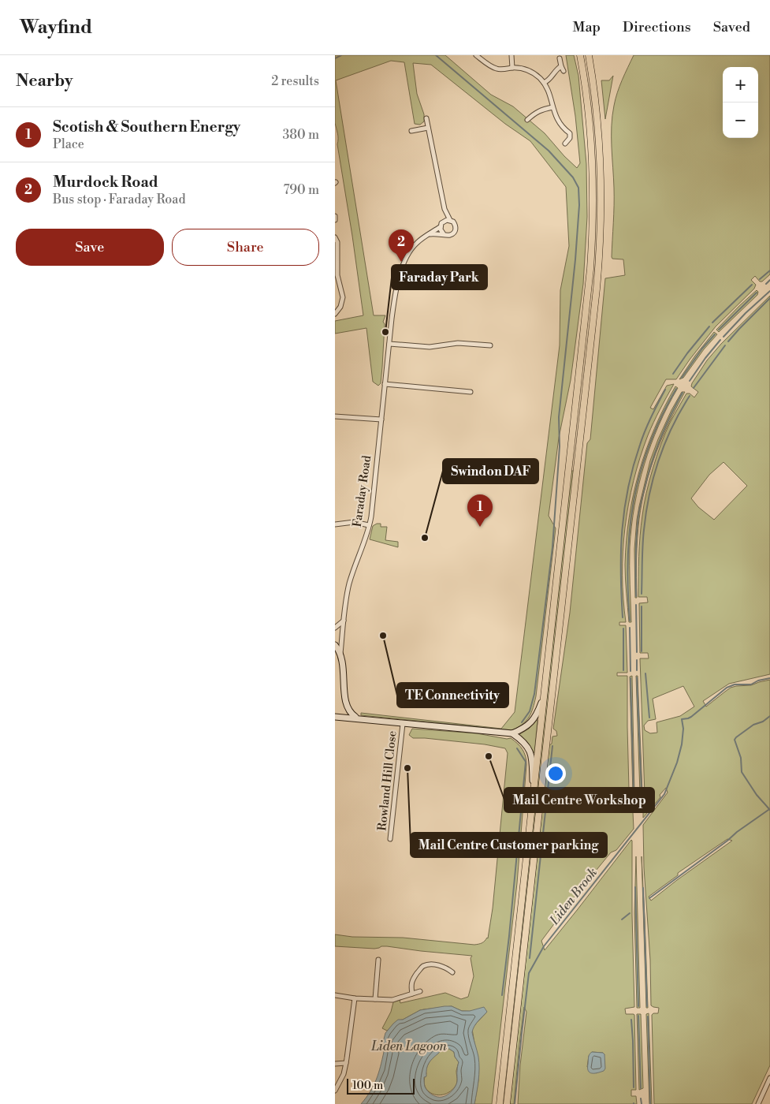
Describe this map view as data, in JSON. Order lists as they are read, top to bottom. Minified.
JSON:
{"streets":{"main road":["Faraday Road"],"street":["Rowland Hill Close"]},"water":["Liden Brook","Liden Lagoon"],"places":["Faraday Park","Swindon DAF","TE Connectivity","Mail Centre Workshop","Mail Centre Customer parking"],"scale_bar":"100 m","page":{"header":"Wayfind","nav":["Map","Directions","Saved"],"heading":["Nearby","2 results"],"map_buttons":["+","−"],"list":[{"mark":"1","name":"Scotish & Southern Energy","note":"Place","value":"380 m"},{"mark":"2","name":"Murdock Road","note":"Bus stop · Faraday Road","value":"790 m"}],"buttons":["Save","Share"],"pins":["2","1"],"scale":"100 m"}}
